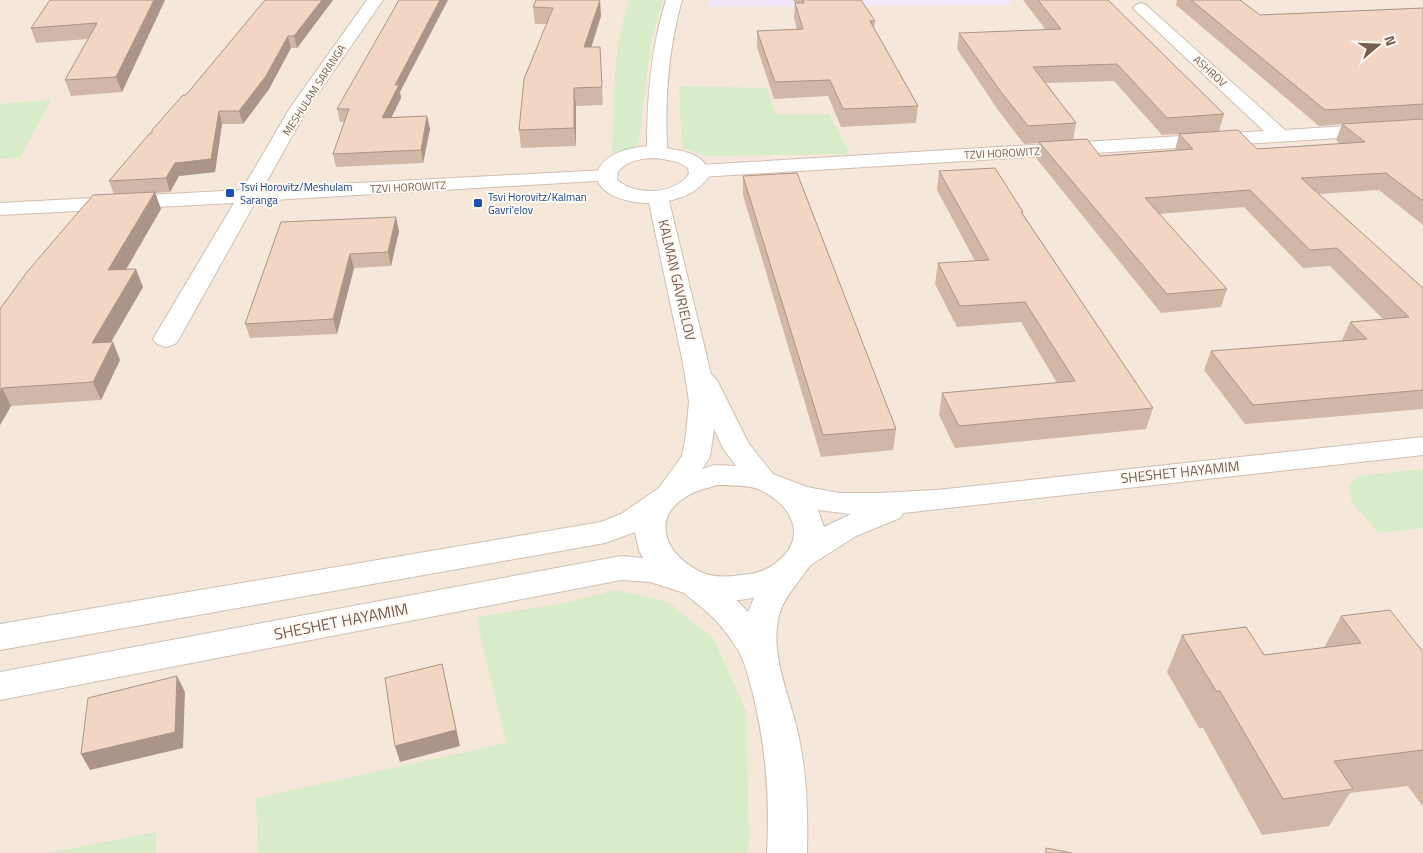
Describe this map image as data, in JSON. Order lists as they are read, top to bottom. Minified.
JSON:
{"streets":{"street":["ASHROV","MESHULAM SARANGA","TZVI HOROWITZ","KALMAN GAVRIELOV","SHESHET HAYAMIM"]},"crossings":[["ASHROV","TZVI HOROWITZ"],["MESHULAM SARANGA","TZVI HOROWITZ"],["KALMAN GAVRIELOV","SHESHET HAYAMIM"]],"places":{"transit":["Tsvi Horovitz/Meshulam Saranga","Tsvi Horovitz/Kalman Gavri'elov"]},"north":"right"}
